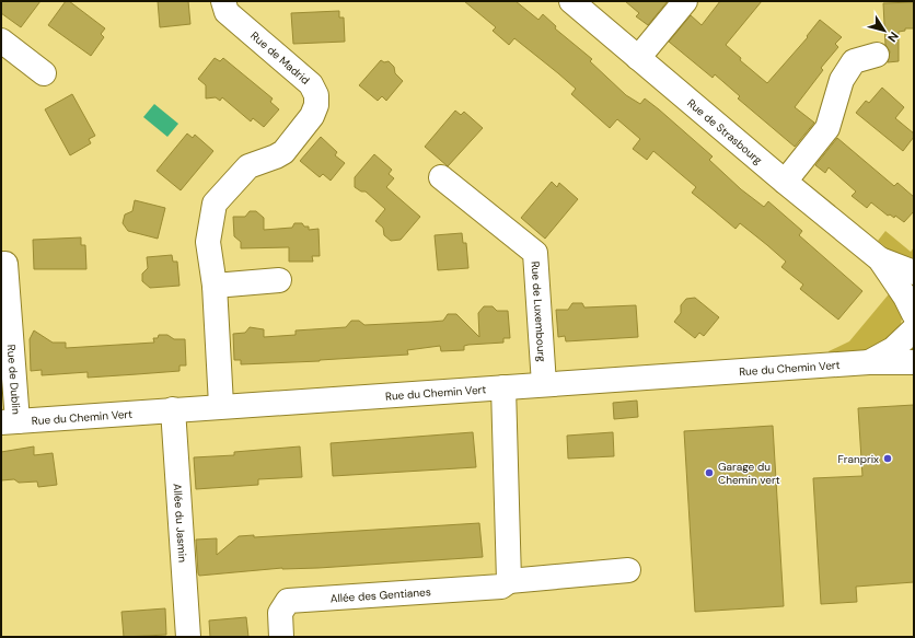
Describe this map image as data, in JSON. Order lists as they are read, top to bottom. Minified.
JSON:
{"streets":{"street":["Rue de Madrid","Rue de Strasbourg","Rue de Luxembourg","Rue du Chemin Vert","Rue de Dublin","Allée du Jasmin","Allée des Gentianes"]},"crossings":[["Rue de Madrid","Rue du Chemin Vert"],["Rue de Luxembourg","Rue du Chemin Vert"],["Rue du Chemin Vert","Rue de Dublin"],["Rue du Chemin Vert","Allée du Jasmin"]],"places":["Franprix","Garage du Chemin vert"],"north":"bottom right"}
